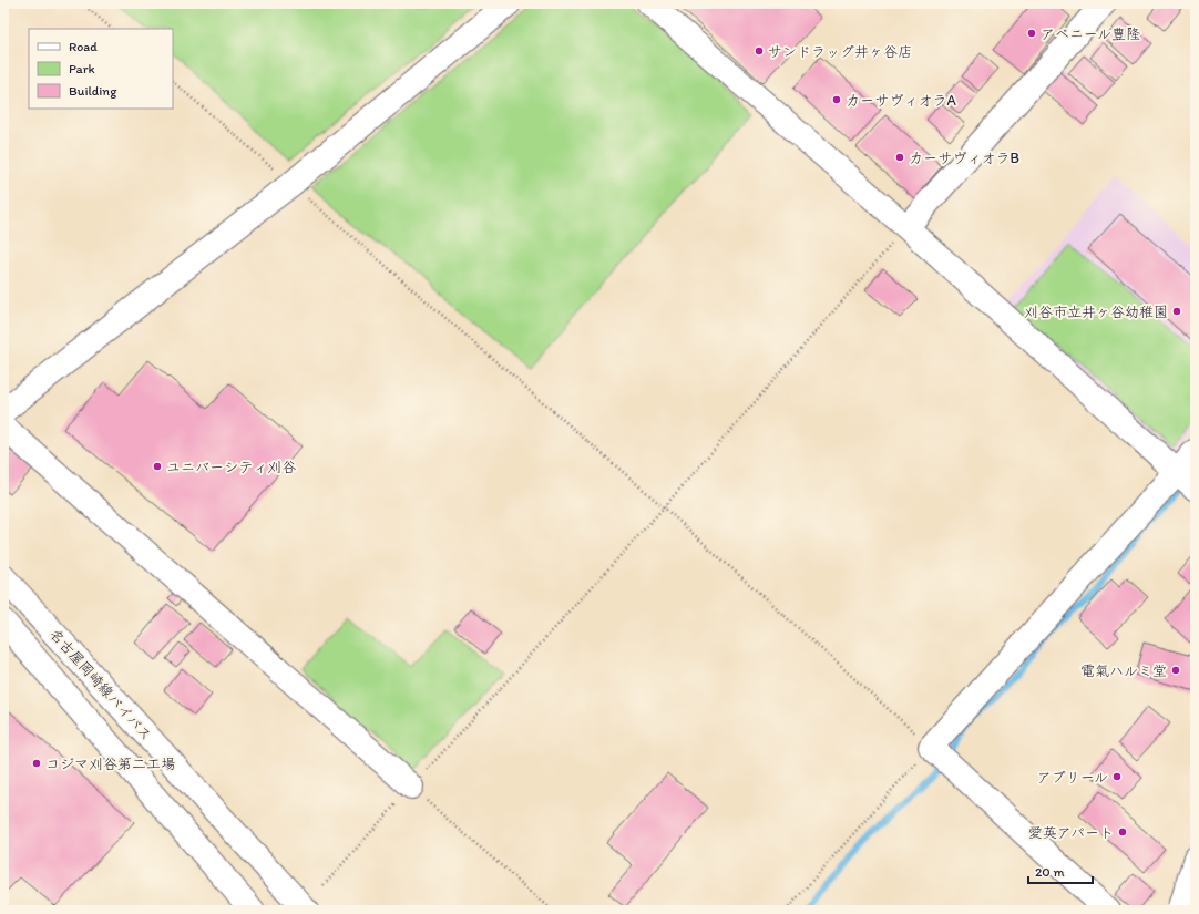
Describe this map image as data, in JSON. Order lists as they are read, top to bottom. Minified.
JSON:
{"streets":{"street":["名古屋岡崎線バイパス"]},"places":["アベニール豊隆","サンドラッグ井ヶ谷店","カーサヴィオラA","カーサヴィオラB","刈谷市立井ヶ谷幼稚園","ユニバーシティ刈谷","電氣ハルミ堂","コジマ刈谷第二工場","アブリール","愛英アパート"],"legend":["Road","Park","Building"],"scale_bar":"20 m"}
